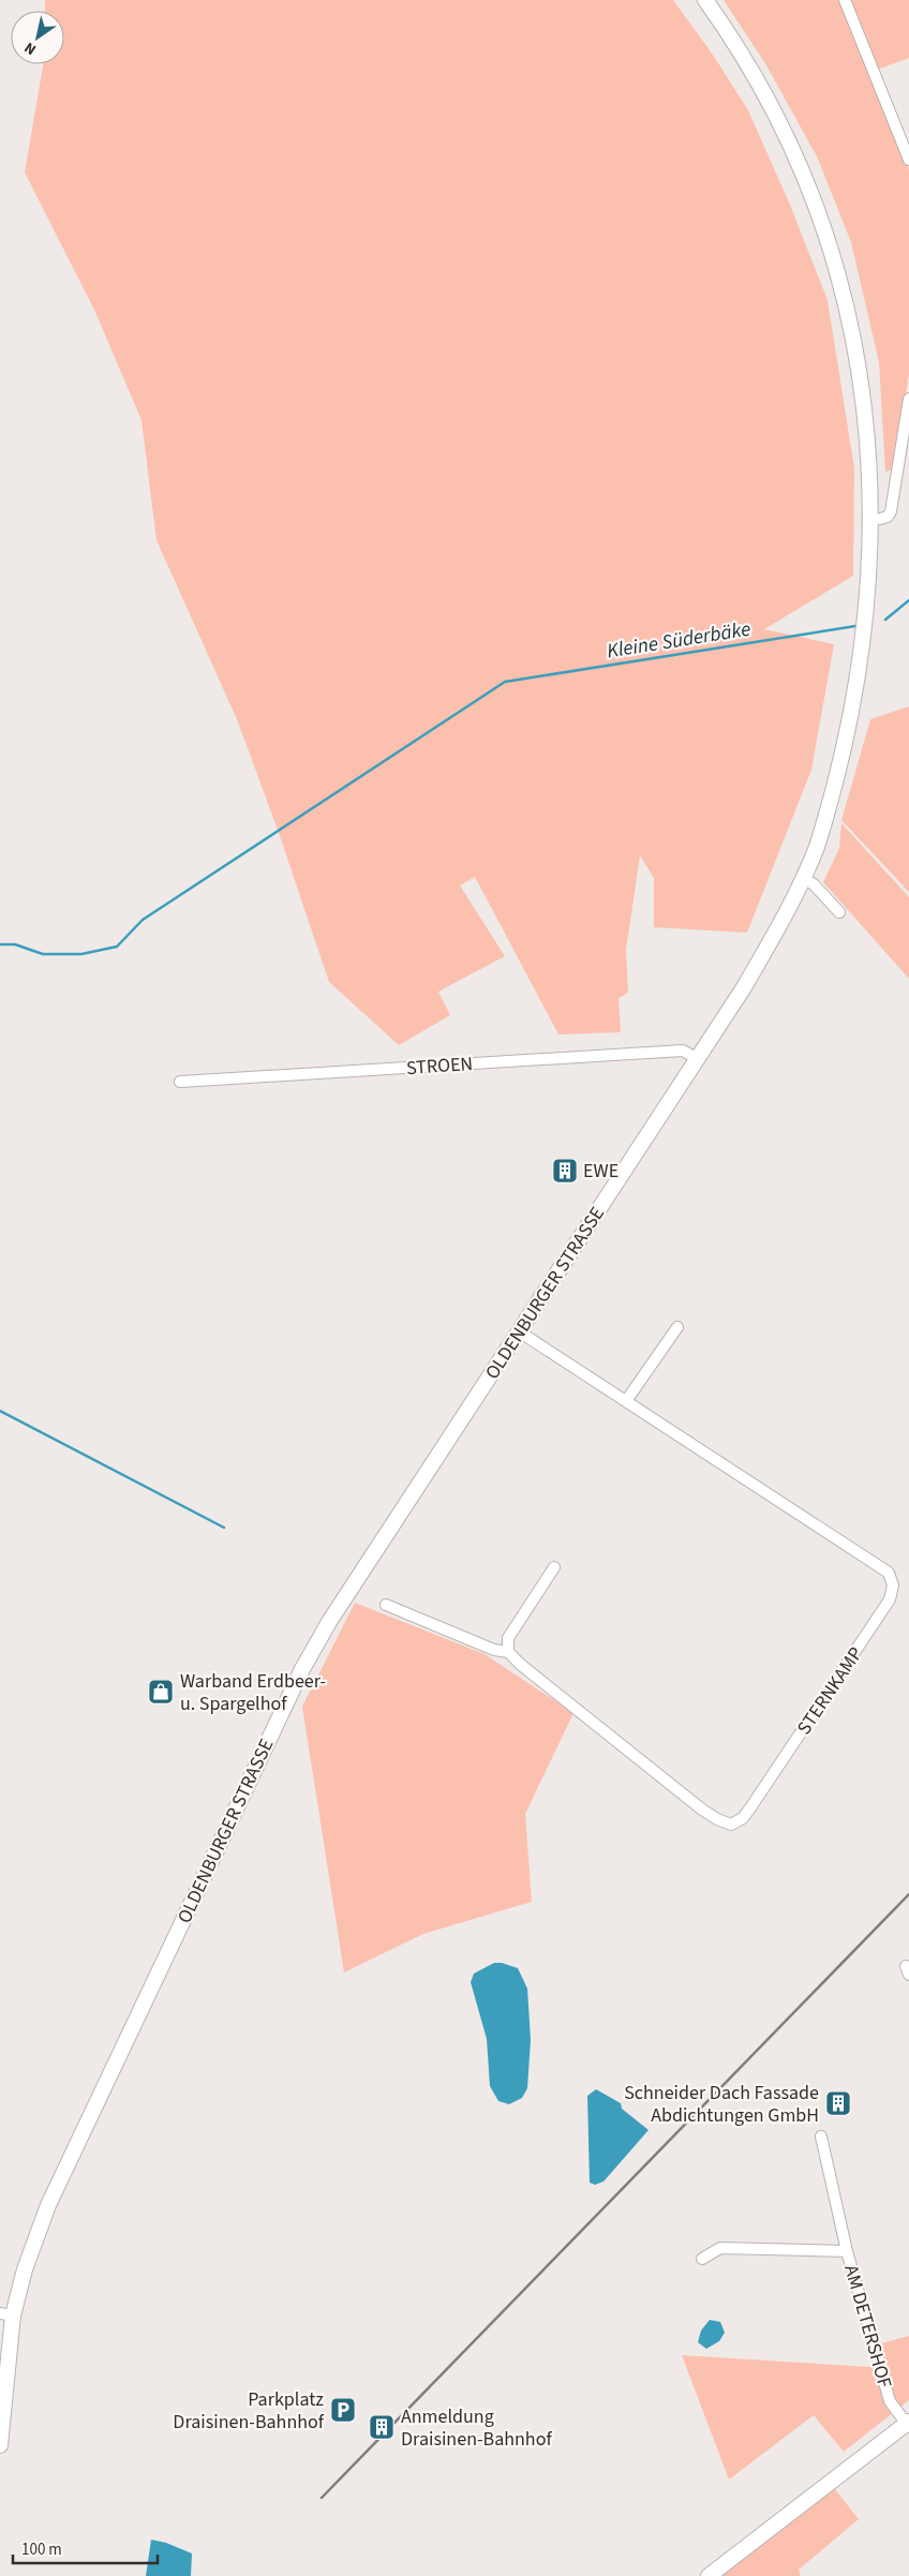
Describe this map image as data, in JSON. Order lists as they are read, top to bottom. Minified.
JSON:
{"streets":{"main road":["OLDENBURGER STRASSE"],"street":["STROEN","STERNKAMP","AM DETERSHOF"]},"crossings":[["STROEN","OLDENBURGER STRASSE"],["OLDENBURGER STRASSE","STERNKAMP"]],"water":["Kleine Süderbäke"],"places":{"building":["EWE","Schneider Dach Fassade Abdichtungen GmbH","Anmeldung Draisinen-Bahnhof"],"shop":["Warband Erdbeer- u. Spargelhof"],"parking":["Parkplatz Draisinen-Bahnhof"]},"scale_bar":"100 m","north":"bottom left"}
